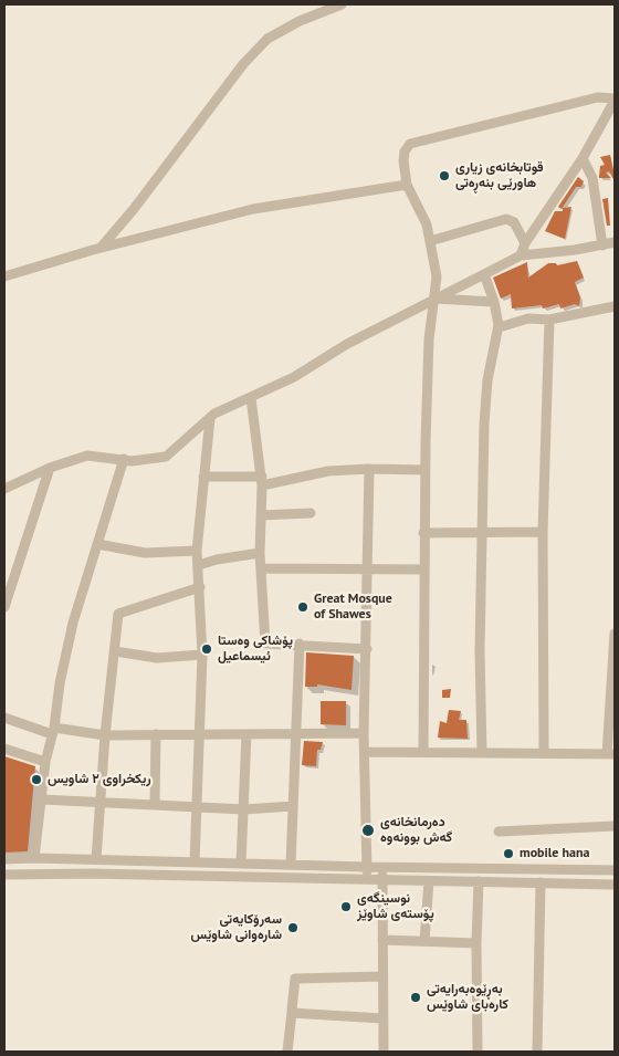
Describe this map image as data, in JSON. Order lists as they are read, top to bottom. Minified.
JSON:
{"places":["قوتابخانەی زیاری هاورێی بنەڕەتی","Great Mosque of Shawes","پۆشاکی وەستا ئیسماعیل","ريكخراوى ۲ شاويس","دەرمانخانەی گەش بوونەوە","mobile hana","نوسینگەی پۆستەی شاوێز","سەرۆکایەتی شارەوانی شاوێس","بەڕێوەبەرایەتی کارەبای شاوێس"]}
